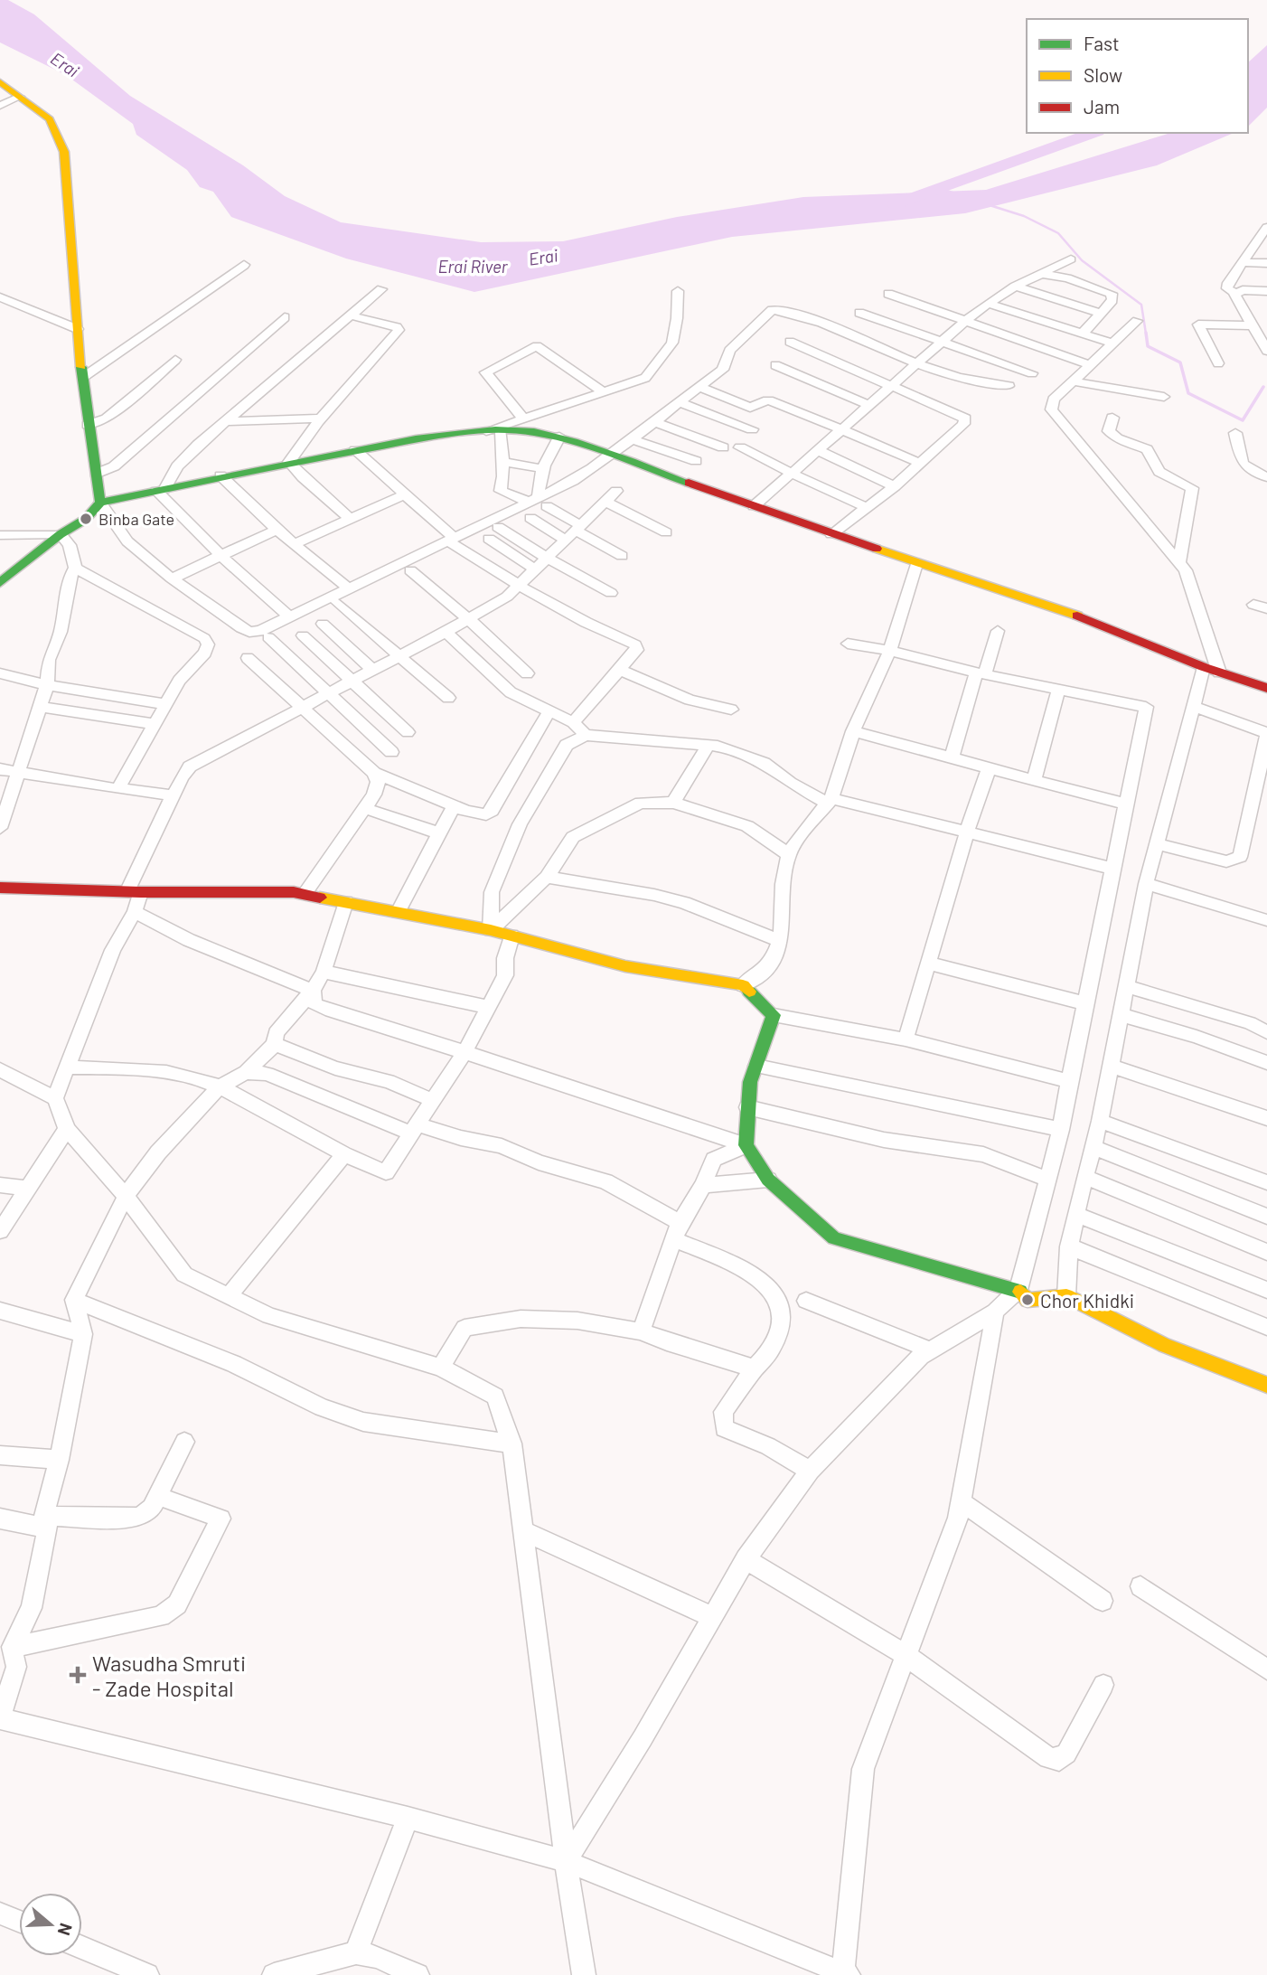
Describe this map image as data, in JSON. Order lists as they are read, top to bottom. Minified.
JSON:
{"water":["Erai","Erai River"],"places":{"other":["Binba Gate","Chor Khidki"],"health":["Wasudha Smruti - Zade Hospital"]},"legend":["Fast","Slow","Jam"],"north":"right"}
